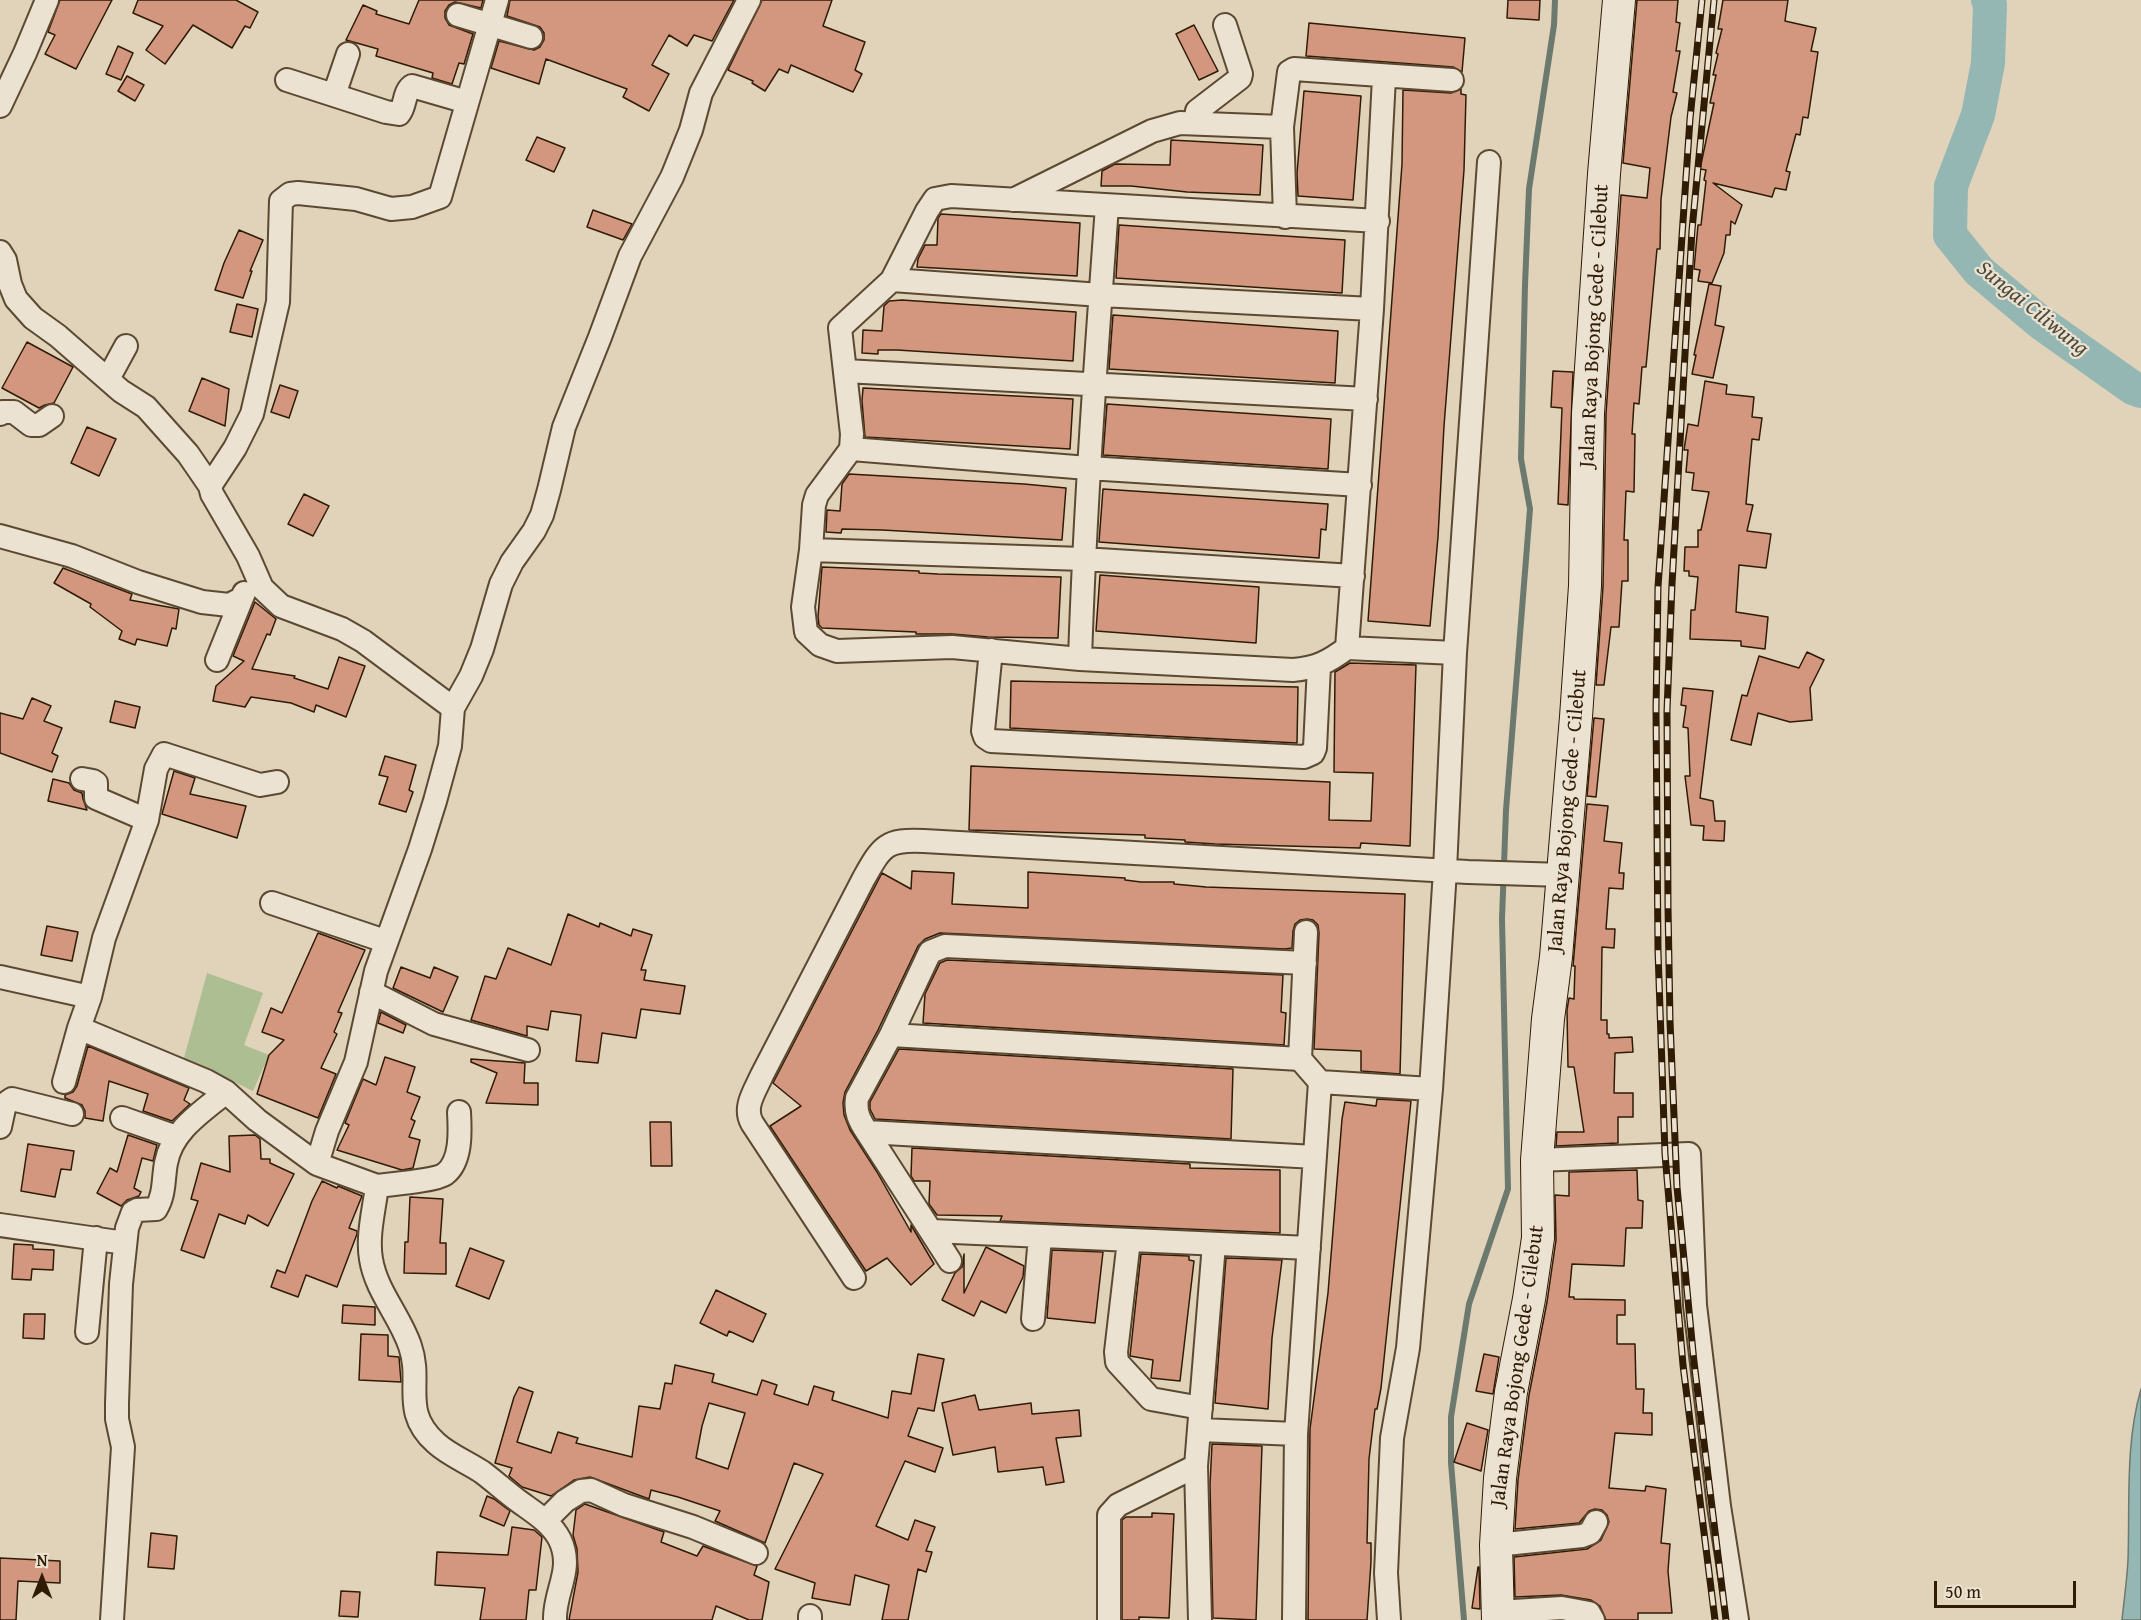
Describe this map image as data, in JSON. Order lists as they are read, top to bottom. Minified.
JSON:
{"streets":{"main road":["Jalan Raya Bojong Gede - Cilebut"]},"water":["Sungai Ciliwung"],"scale_bar":"50 m","north":"top"}
